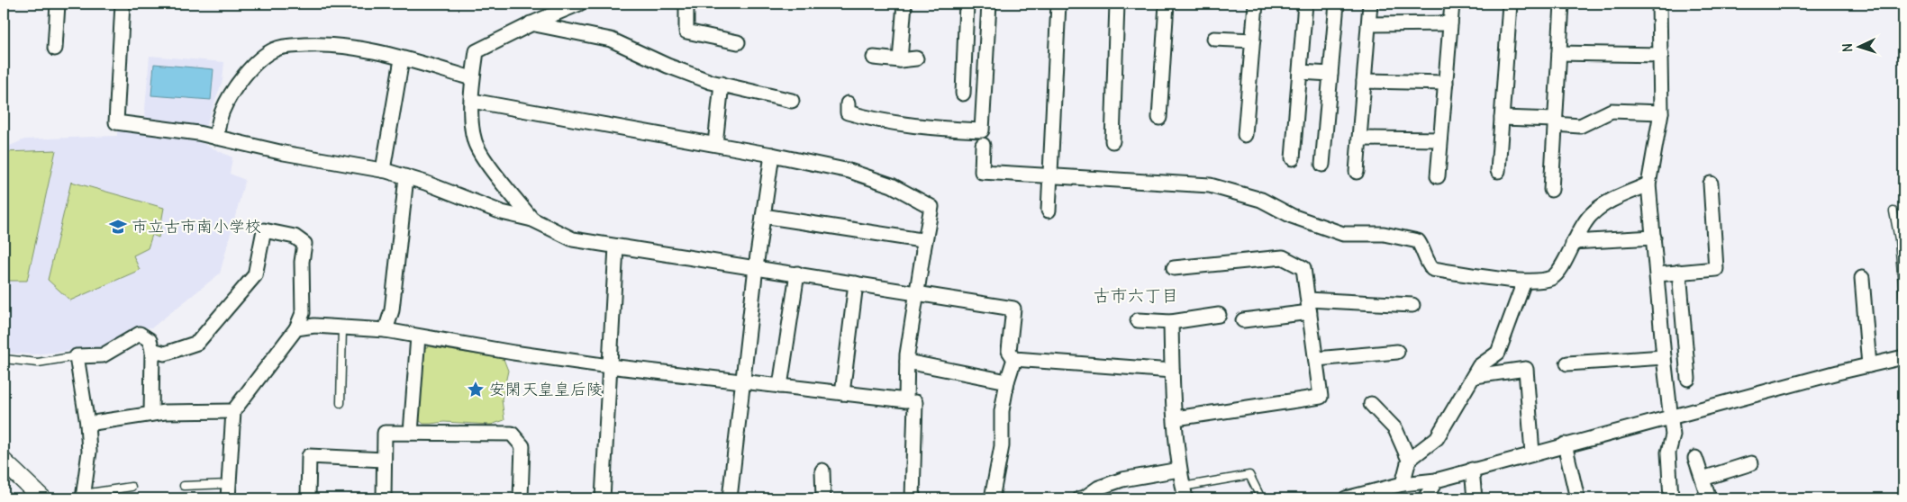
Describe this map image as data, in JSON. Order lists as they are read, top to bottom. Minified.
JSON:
{"districts":["古市六丁目"],"places":{"school or university":["市立古市南小学校"],"place":["安閑天皇皇后陵"]},"north":"left"}
